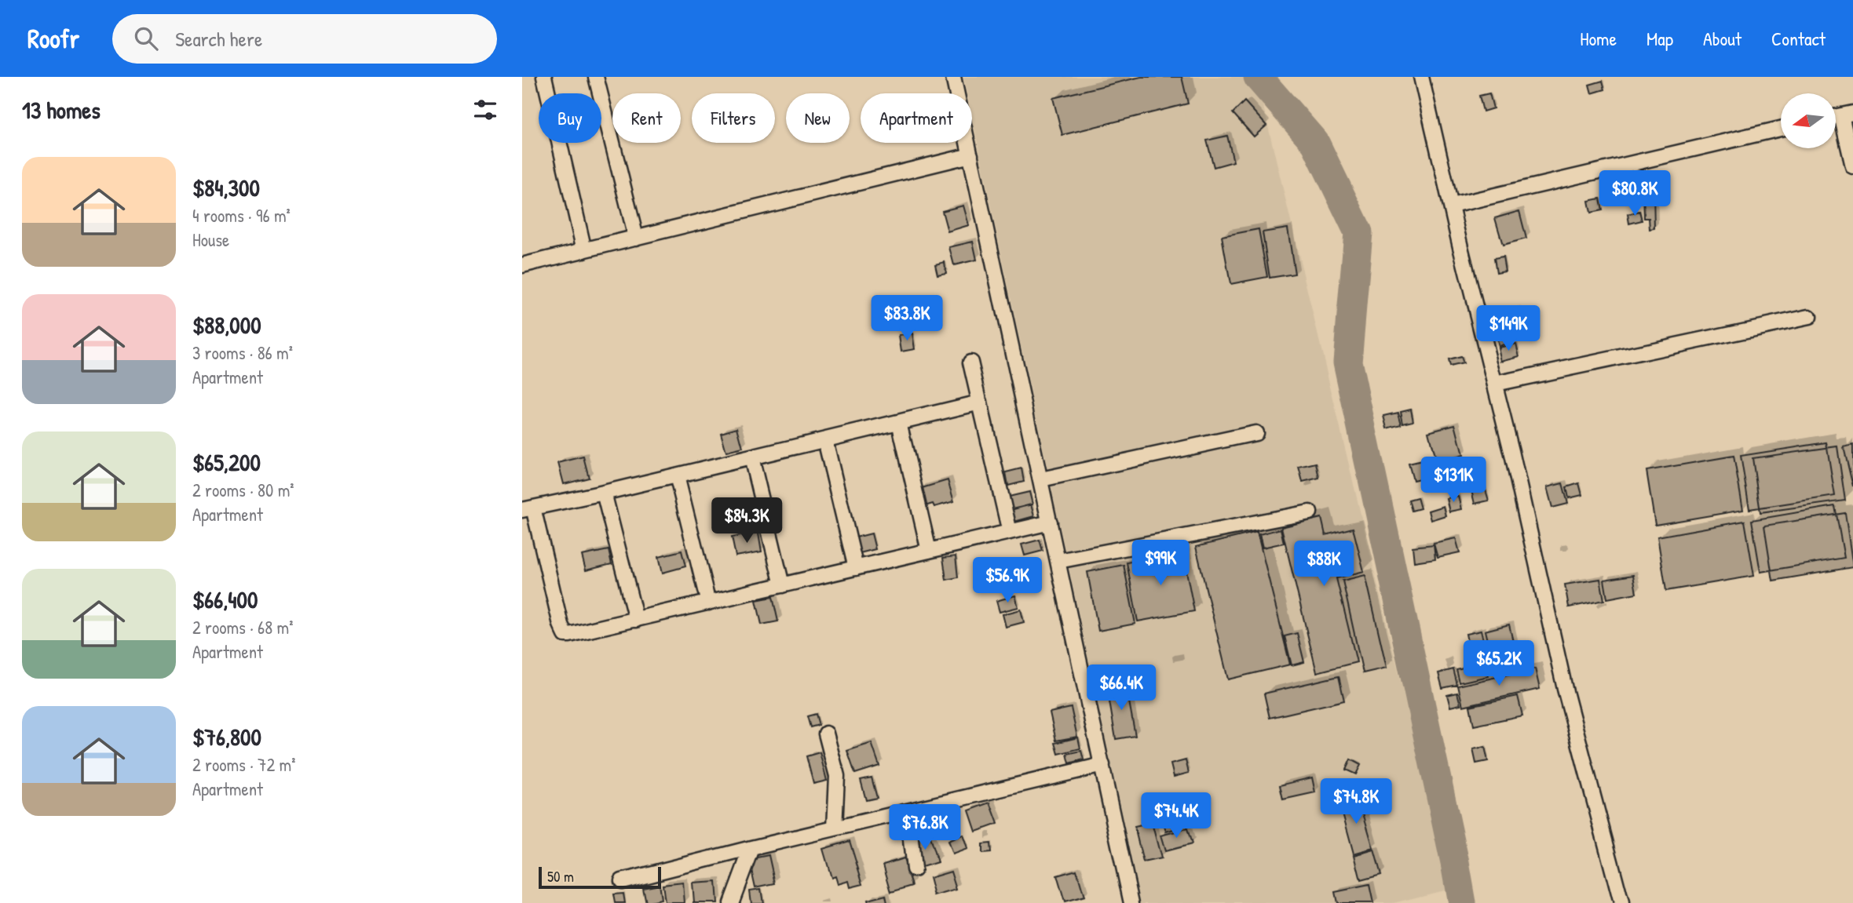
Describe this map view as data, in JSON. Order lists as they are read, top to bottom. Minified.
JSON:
{"scale_bar":"50 m","north":"left","page":{"header":"Roofr","search":"Search here","nav":["Home","Map","About","Contact"],"heading":"13 homes","chip":["Buy","Rent","Filters","New","Apartment"],"list":[{"name":"$84,300","note":"4 rooms · 96 m² · House"},{"name":"$88,000","note":"3 rooms · 86 m² · Apartment"},{"name":"$65,200","note":"2 rooms · 80 m² · Apartment"},{"name":"$66,400","note":"2 rooms · 68 m² · Apartment"},{"name":"$76,800","note":"2 rooms · 72 m² · Apartment"}],"price":["$80.8K","$83.8K","$149K","$131K","$84.3K","$99K","$88K","$56.9K","$65.2K","$66.4K","$74.8K","$74.4K","$76.8K"],"scale":"50 m"}}
